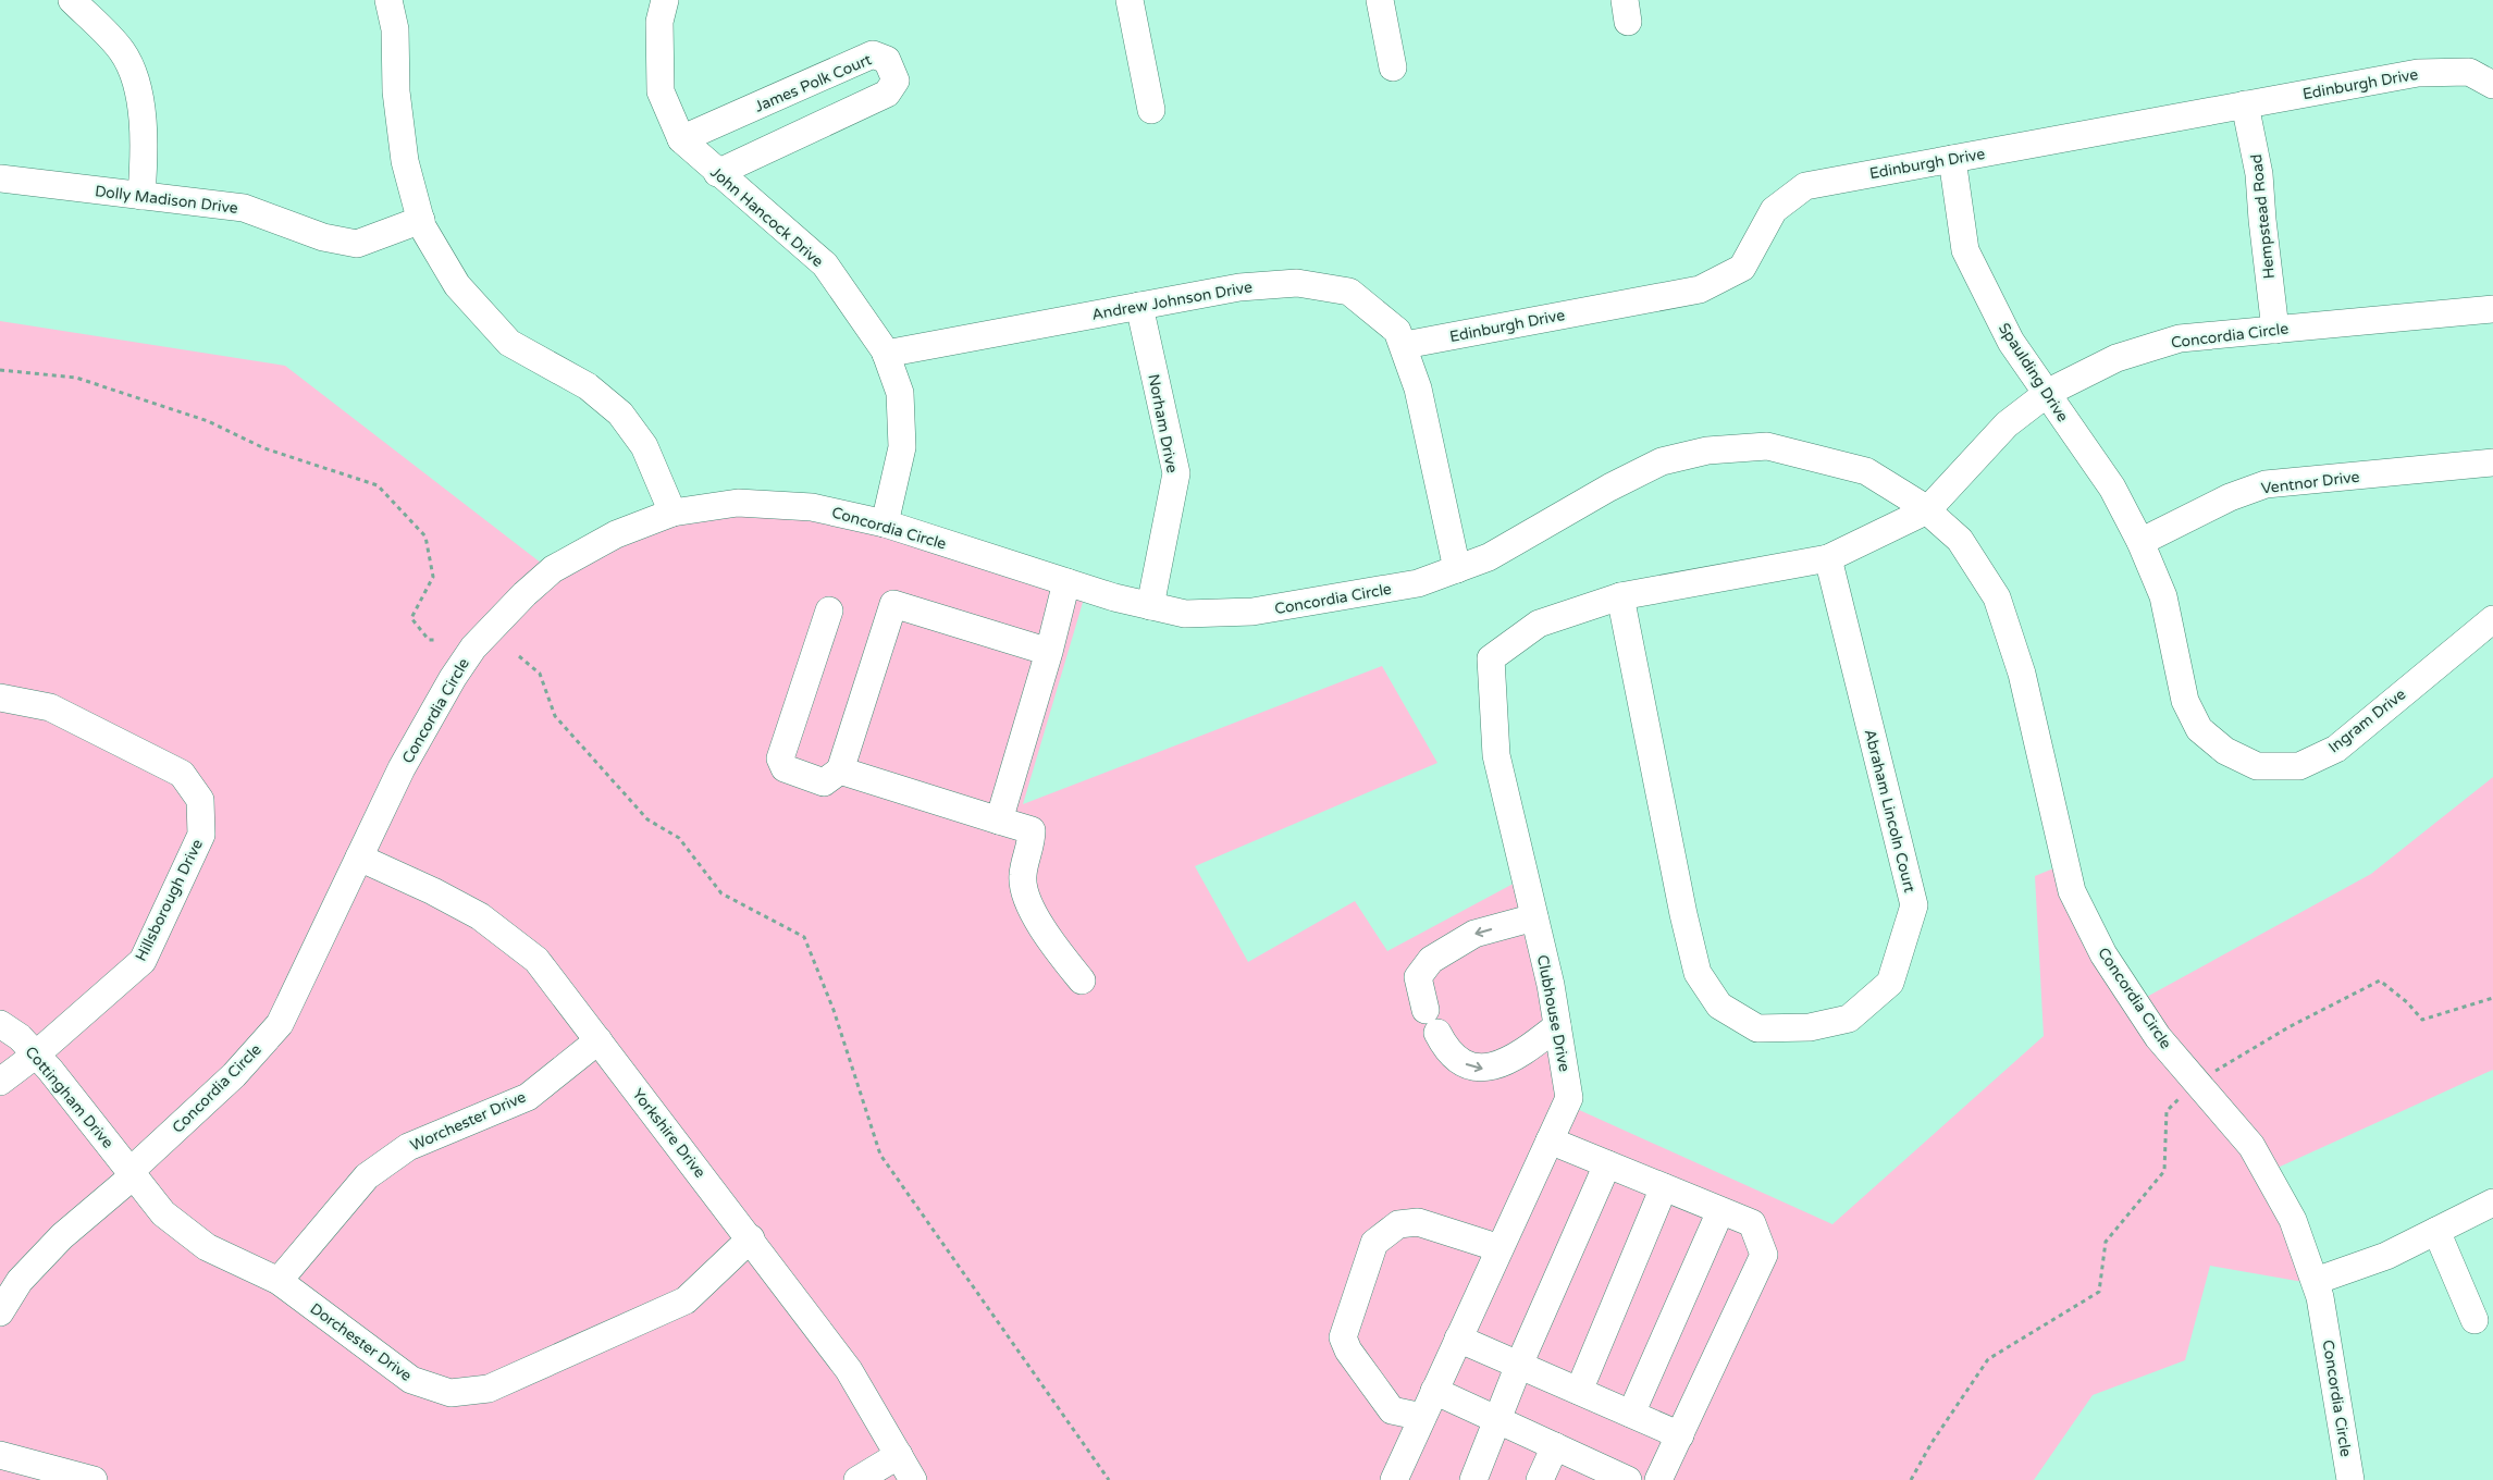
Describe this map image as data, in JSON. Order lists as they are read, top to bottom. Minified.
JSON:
{"streets":{"street":["James Polk Court","Edinburgh Drive","Dolly Madison Drive","John Hancock Drive","Hempstead Road","Andrew Johnson Drive","Concordia Circle","Spaulding Drive","Norham Drive","Ventnor Drive","Ingram Drive","Abraham Lincoln Court","Hillsborough Drive","Clubhouse Drive","Cottingham Drive","Worchester Drive","Yorkshire Drive","Dorchester Drive"]},"crossings":[["James Polk Court","John Hancock Drive"],["Edinburgh Drive","Hempstead Road"],["Edinburgh Drive","Andrew Johnson Drive"],["Edinburgh Drive","Spaulding Drive"],["John Hancock Drive","Andrew Johnson Drive"],["John Hancock Drive","Concordia Circle"],["Hempstead Road","Concordia Circle"],["Andrew Johnson Drive","Concordia Circle"],["Andrew Johnson Drive","Norham Drive"],["Concordia Circle","Spaulding Drive"],["Concordia Circle","Norham Drive"],["Concordia Circle","Cottingham Drive"],["Concordia Circle","Yorkshire Drive"],["Concordia Circle","Dorchester Drive"],["Spaulding Drive","Ventnor Drive"],["Spaulding Drive","Ingram Drive"],["Ventnor Drive","Ingram Drive"],["Abraham Lincoln Court","Clubhouse Drive"],["Hillsborough Drive","Cottingham Drive"],["Cottingham Drive","Dorchester Drive"],["Worchester Drive","Yorkshire Drive"],["Worchester Drive","Dorchester Drive"],["Yorkshire Drive","Dorchester Drive"]]}
